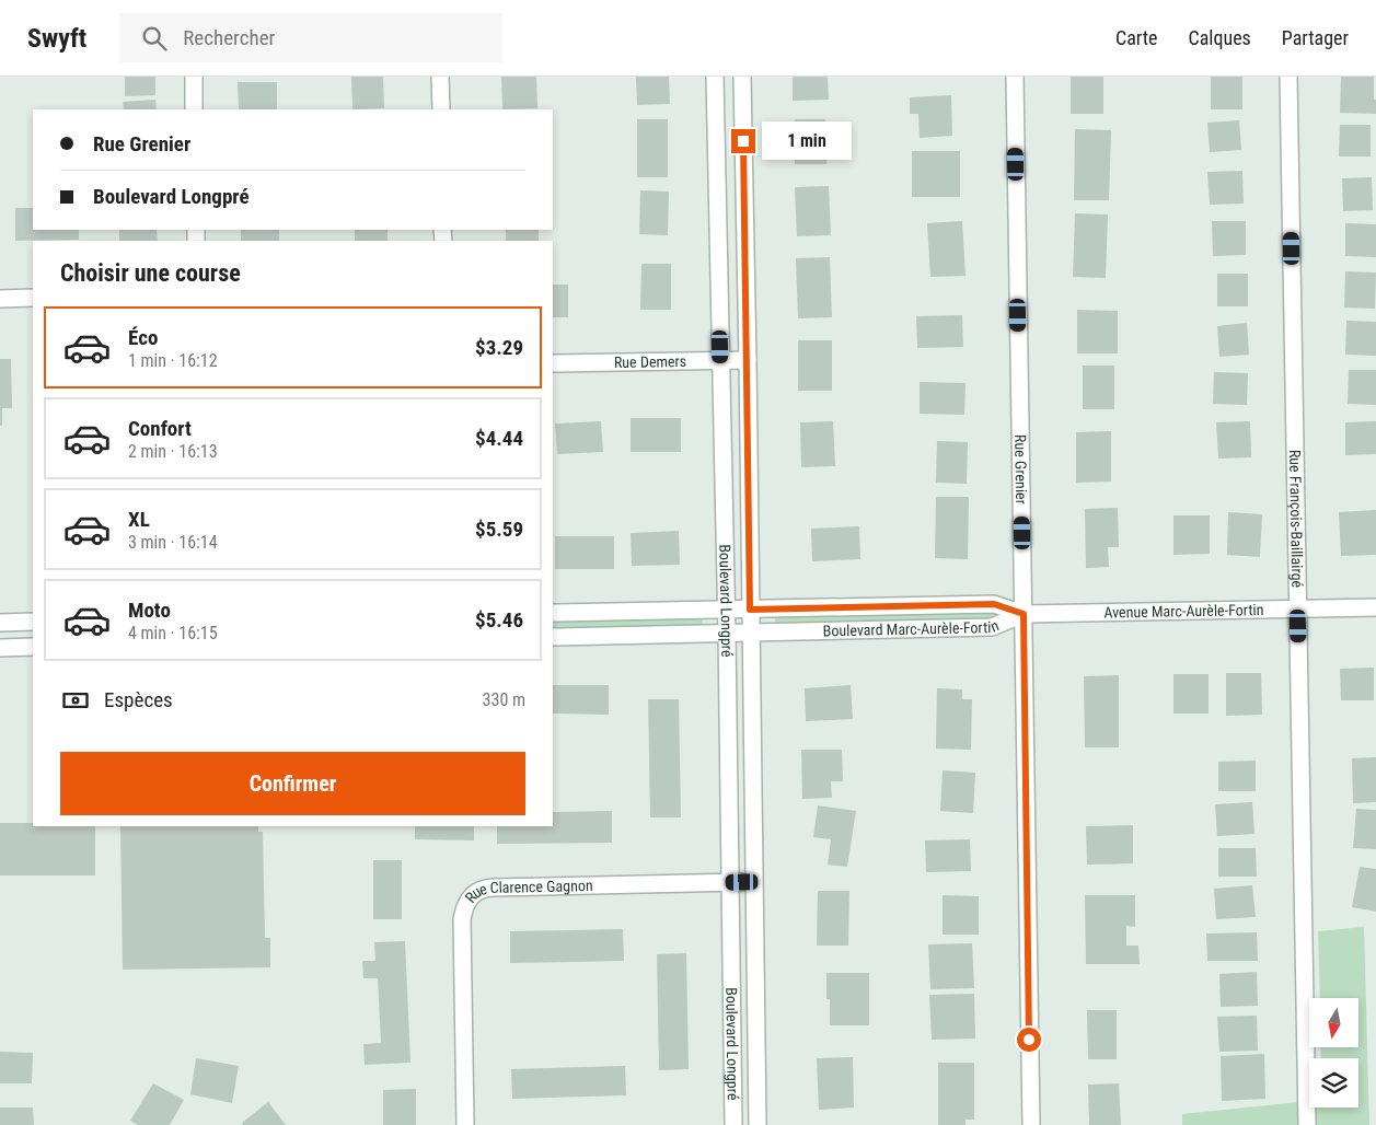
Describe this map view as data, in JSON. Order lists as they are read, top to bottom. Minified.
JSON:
{"streets":{"street":["Rue Demers","Rue Grenier","Rue François-Baillairgé","Boulevard Longpré","Avenue Marc-Aurèle-Fortin","Boulevard Marc-Aurèle-Fortin","Rue Clarence Gagnon"]},"crossings":[["Rue Demers","Boulevard Longpré"],["Rue Grenier","Avenue Marc-Aurèle-Fortin"],["Rue Grenier","Boulevard Marc-Aurèle-Fortin"],["Rue François-Baillairgé","Avenue Marc-Aurèle-Fortin"],["Boulevard Longpré","Boulevard Marc-Aurèle-Fortin"],["Boulevard Longpré","Rue Clarence Gagnon"],["Avenue Marc-Aurèle-Fortin","Boulevard Marc-Aurèle-Fortin"]],"north":"bottom","page":{"header":"Swyft","search":"Rechercher","nav":["Carte","Calques","Partager"],"banner":["Rue Grenier","Boulevard Longpré"],"bubble":"1 min","heading":"Choisir une course","list":[{"name":"Éco","note":"1 min · 16:12","value":"$3.29"},{"name":"Confort","note":"2 min · 16:13","value":"$4.44"},{"name":"XL","note":"3 min · 16:14","value":"$5.59"},{"name":"Moto","note":"4 min · 16:15","value":"$5.46"}],"pay":["Espèces","330 m"],"buttons":"Confirmer"}}
